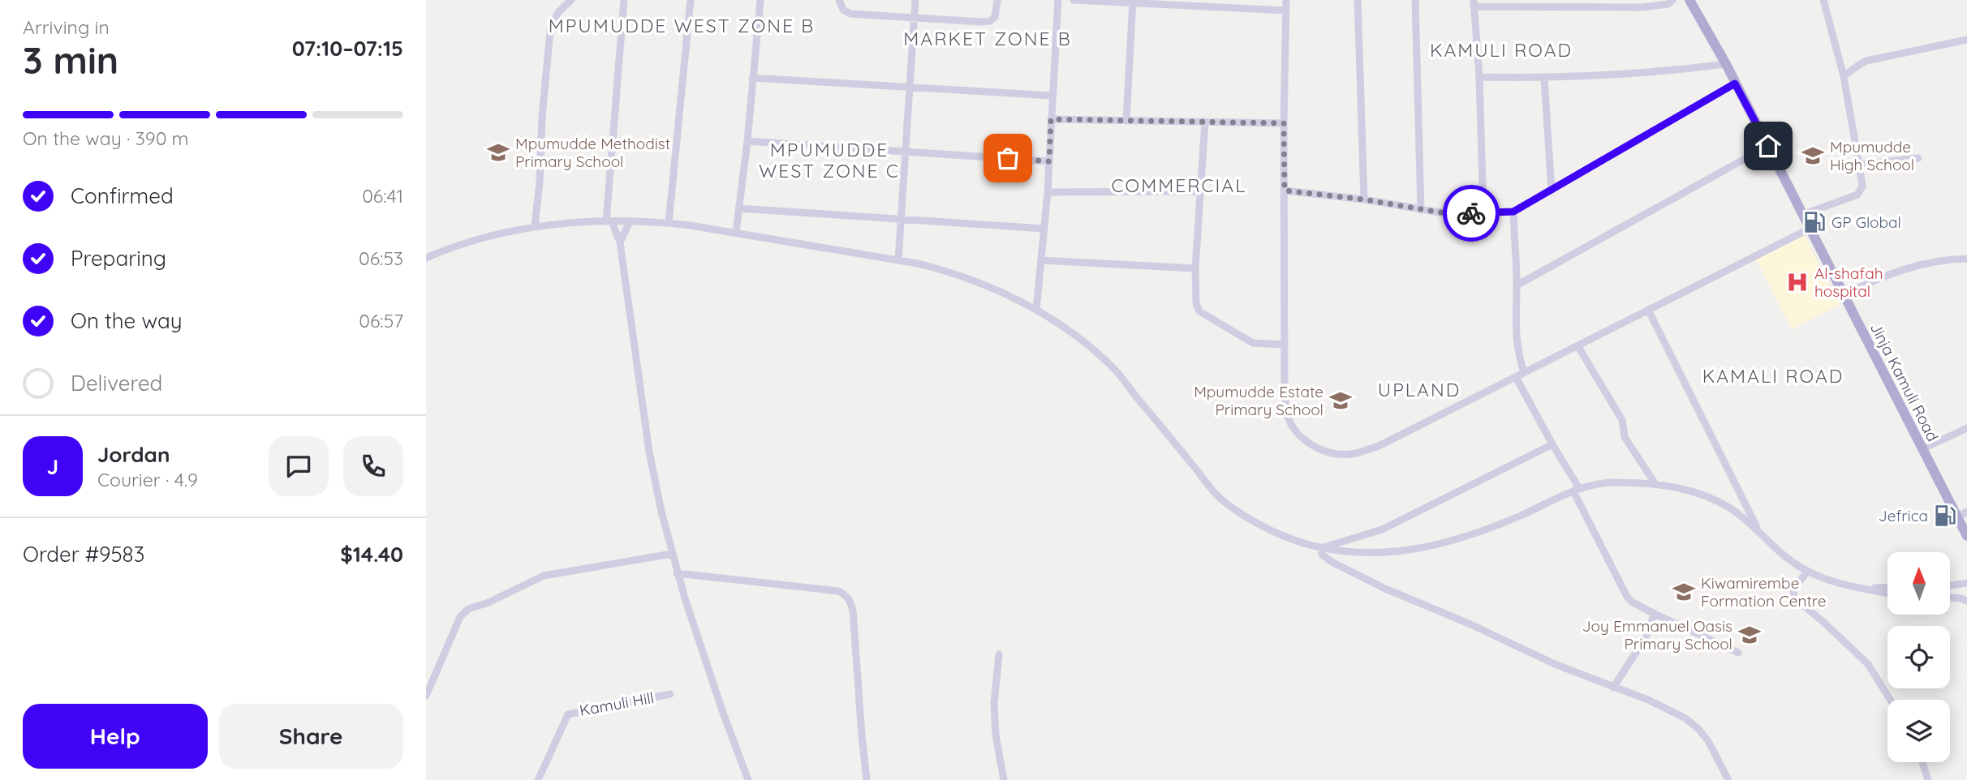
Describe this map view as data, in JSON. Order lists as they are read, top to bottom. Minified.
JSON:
{"streets":{"main road":["Jinja Kamuli Road"],"street":["Kamuli Hill"]},"districts":["MPUMUDDE WEST ZONE B","MARKET ZONE B","KAMULI ROAD","MPUMUDDE WEST ZONE C","COMMERCIAL","KAMALI ROAD","UPLAND"],"places":{"school or university":["Mpumudde Methodist Primary School","Mpumudde High School","Mpumudde Estate Primary School","Kiwamirembe Formation Centre","Joy Emmanuel Oasis Primary School"],"fuel station":["GP Global","Jefrica"],"hospital":["Al-shafah hospital"]},"north":"top","page":{"heading":["3 min","Arriving in","07:10–07:15"],"panel":["Jordan","Courier · 4.9","Order #9583","$14.40"],"bar":"On the way · 390 m","list":[["Confirmed","06:41"],["Preparing","06:53"],["On the way","06:57"],"Delivered"],"round":"J","buttons":["Help","Share"]}}
